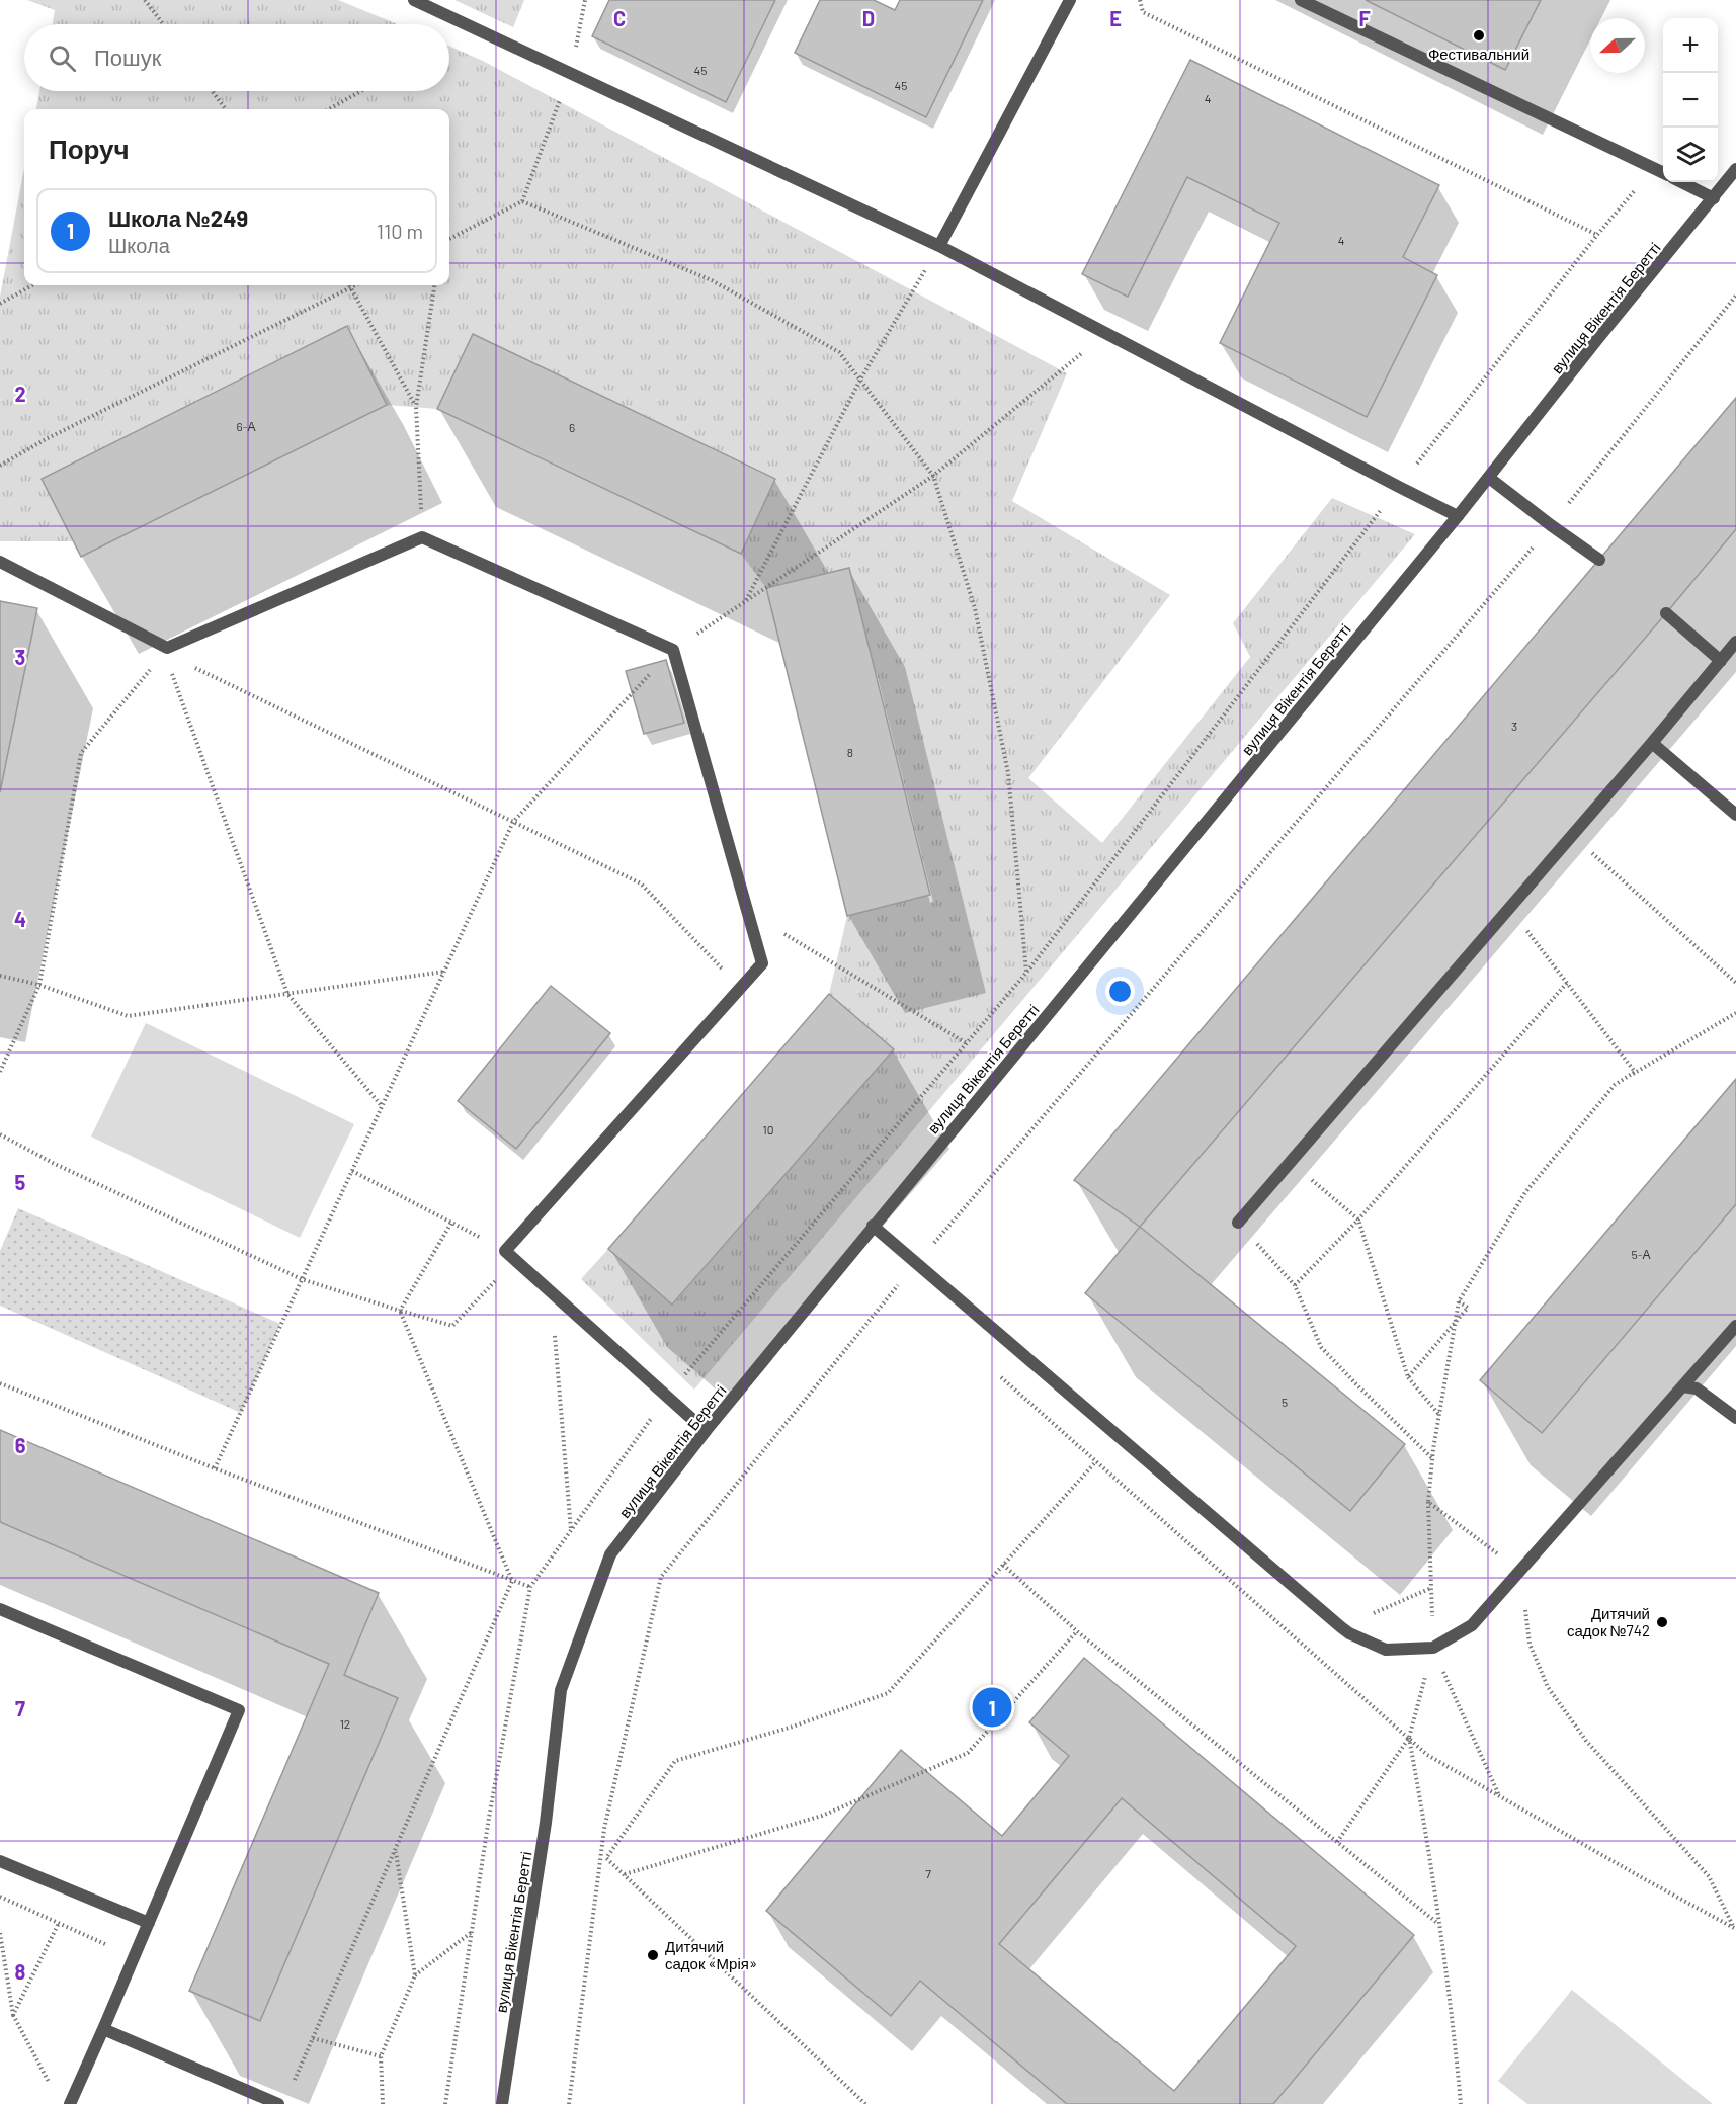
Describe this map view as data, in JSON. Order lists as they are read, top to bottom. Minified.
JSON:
{"streets":{"street":["вулиця Вікентія Беретті"]},"places":["Фестивальний","Дитячий садок №742","Дитячий садок «Мрія»"],"house_numbers":["45","45","4","4","6-А","6","3","8","10","5-А","5","12","7"],"north":"left","page":{"map_buttons":["+","−"],"search":"Пошук","heading":"Поруч","list":[{"mark":"1","name":"Школа №249","note":"Школа","value":"110 m"}],"pins":"1"},"grid":{"columns":["C","D","E","F"],"rows":["2","3","4","5","6","7","8"]}}
